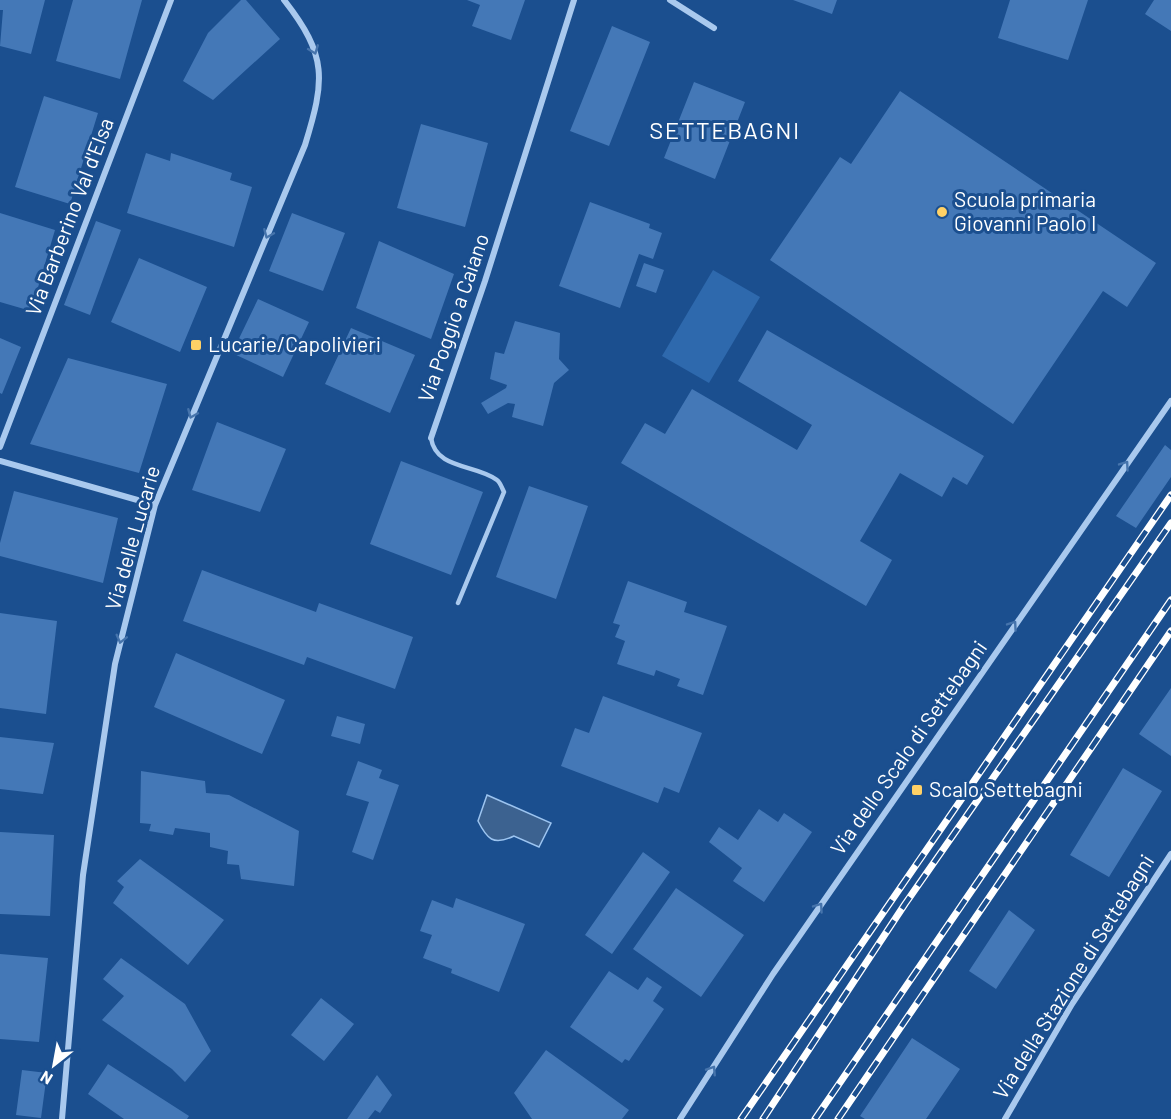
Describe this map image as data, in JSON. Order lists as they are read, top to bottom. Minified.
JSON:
{"streets":{"street":["Via Barberino Val d'Elsa","Via Poggio a Caiano","Via delle Lucarie","Via dello Scalo di Settebagni","Via della Stazione di Settebagni"]},"one_way":["Via delle Lucarie","Via dello Scalo di Settebagni"],"districts":["SETTEBAGNI"],"places":{"other":["Scuola primaria Giovanni Paolo I"],"transit":["Lucarie/Capolivieri","Scalo Settebagni"]},"north":"bottom left"}
